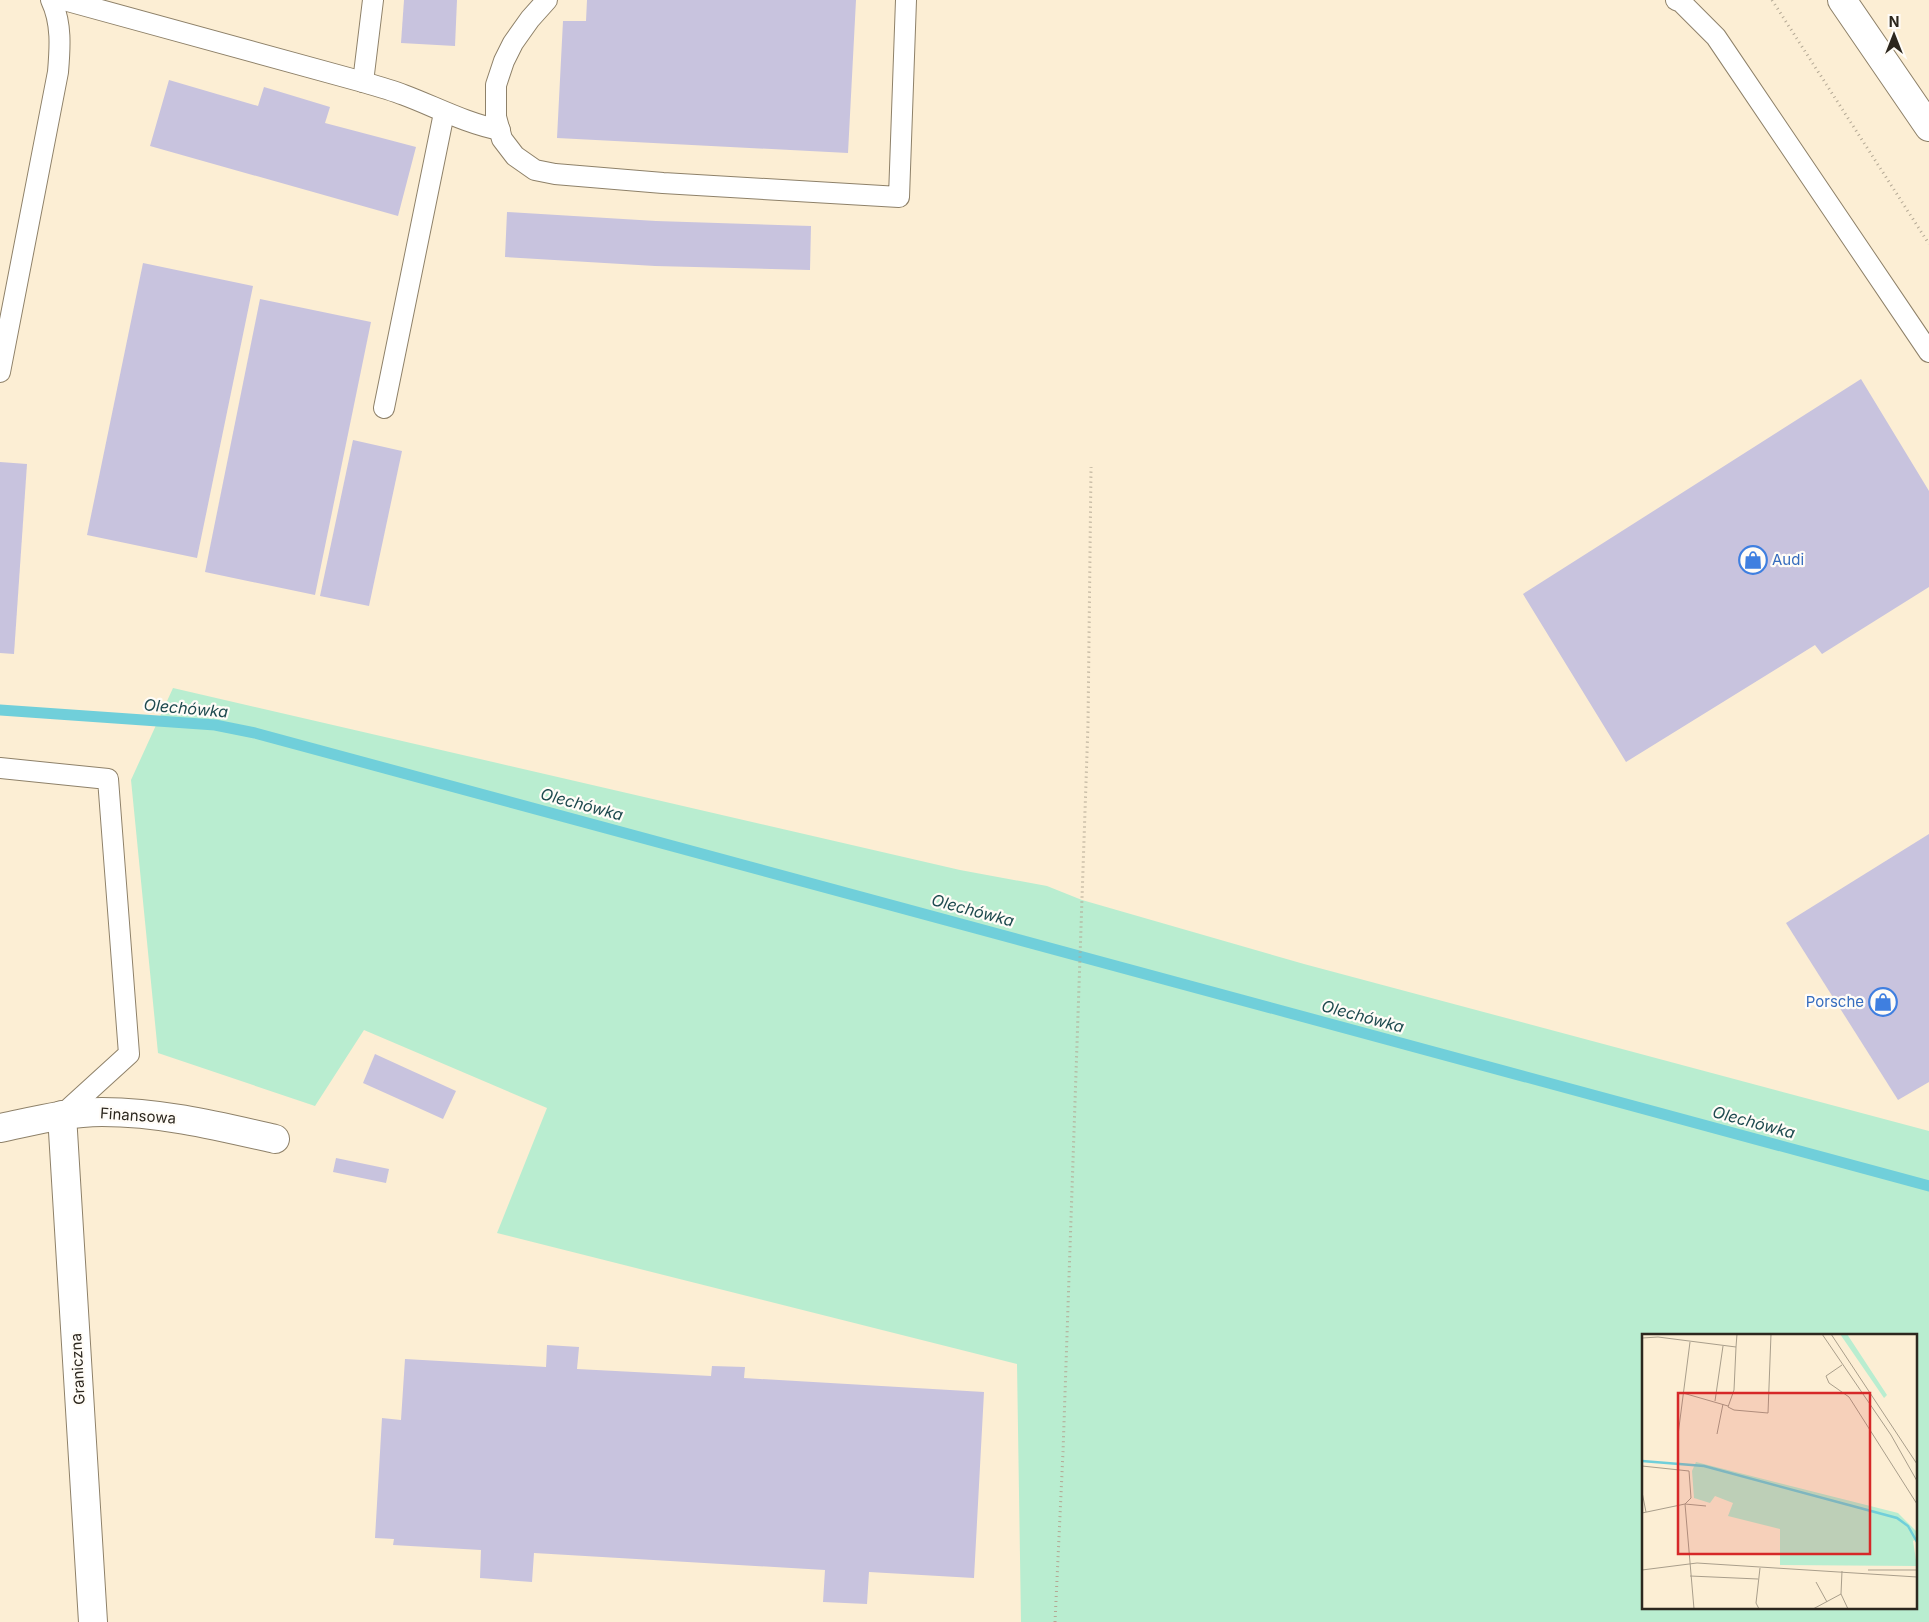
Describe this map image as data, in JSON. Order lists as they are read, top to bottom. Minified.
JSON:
{"streets":{"street":["Finansowa","Graniczna"]},"crossings":[["Finansowa","Graniczna"]],"water":["Olechówka"],"places":{"shop":["Audi","Porsche"]},"north":"top"}
